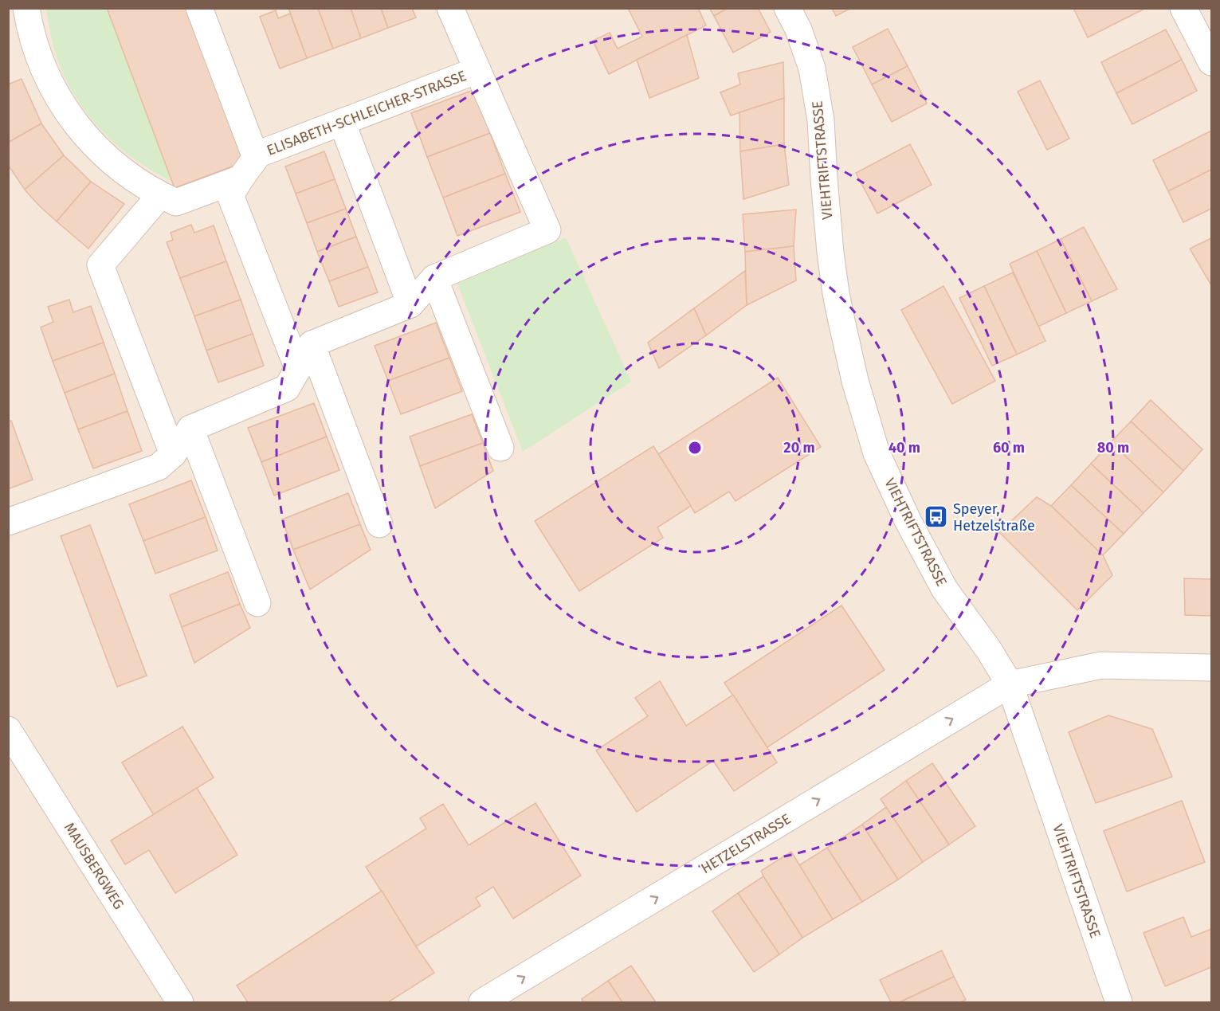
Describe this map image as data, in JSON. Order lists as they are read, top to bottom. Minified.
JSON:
{"streets":{"street":["ELISABETH-SCHLEICHER-STRASSE","VIEHTRIFTSTRASSE","HETZELSTRASSE","MAUSBERGWEG"]},"crossings":[["VIEHTRIFTSTRASSE","HETZELSTRASSE"]],"one_way":["HETZELSTRASSE"],"places":{"bus stop":["Speyer, Hetzelstraße"]},"rings":["20 m","40 m","60 m","80 m"]}
